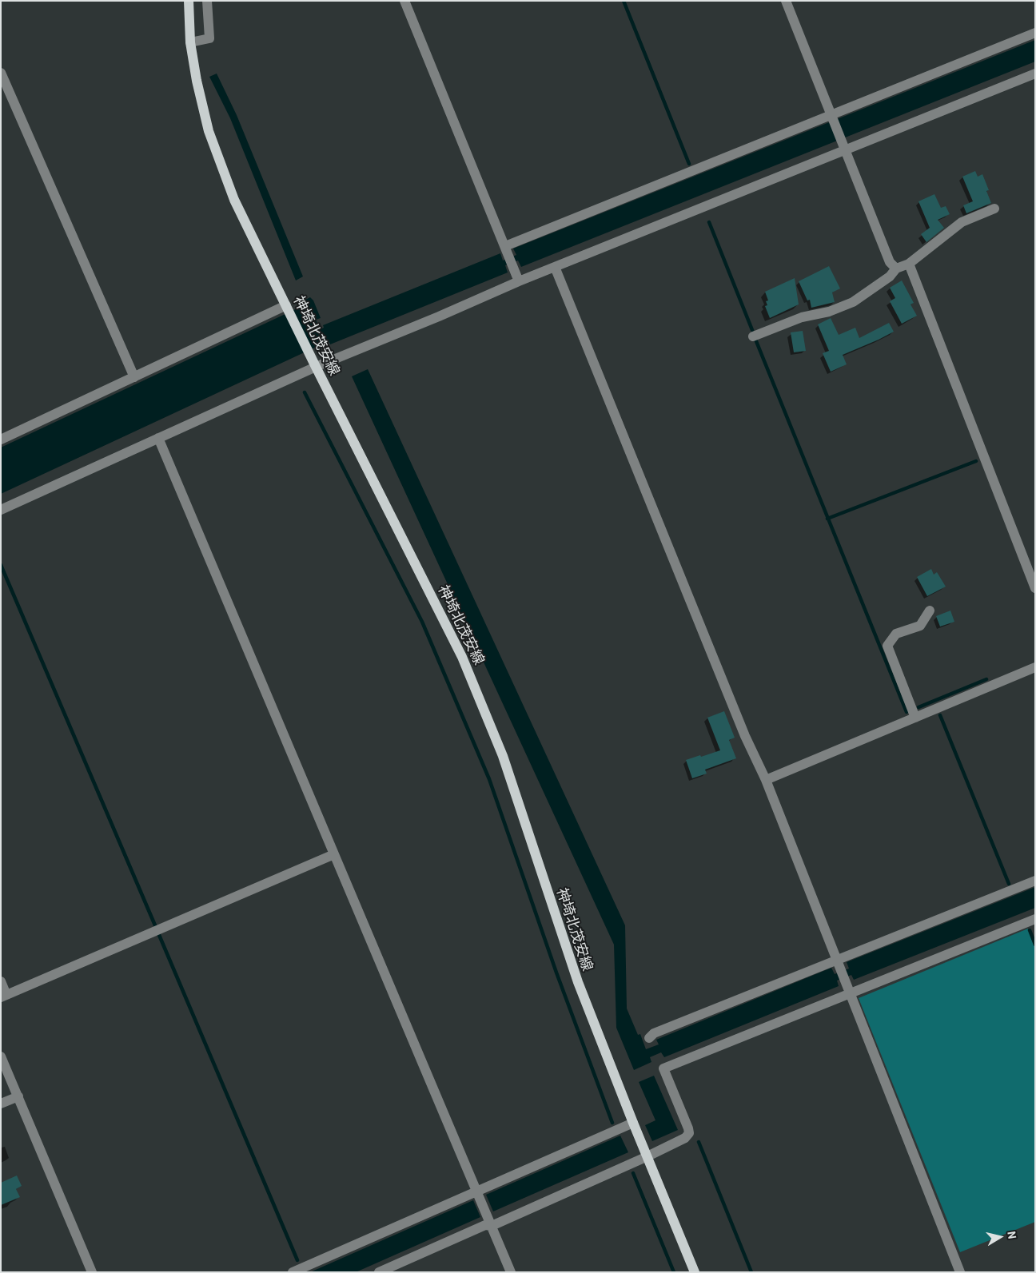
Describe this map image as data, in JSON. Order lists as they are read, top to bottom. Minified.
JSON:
{"streets":{"main road":["神埼北茂安線"]},"north":"right"}
